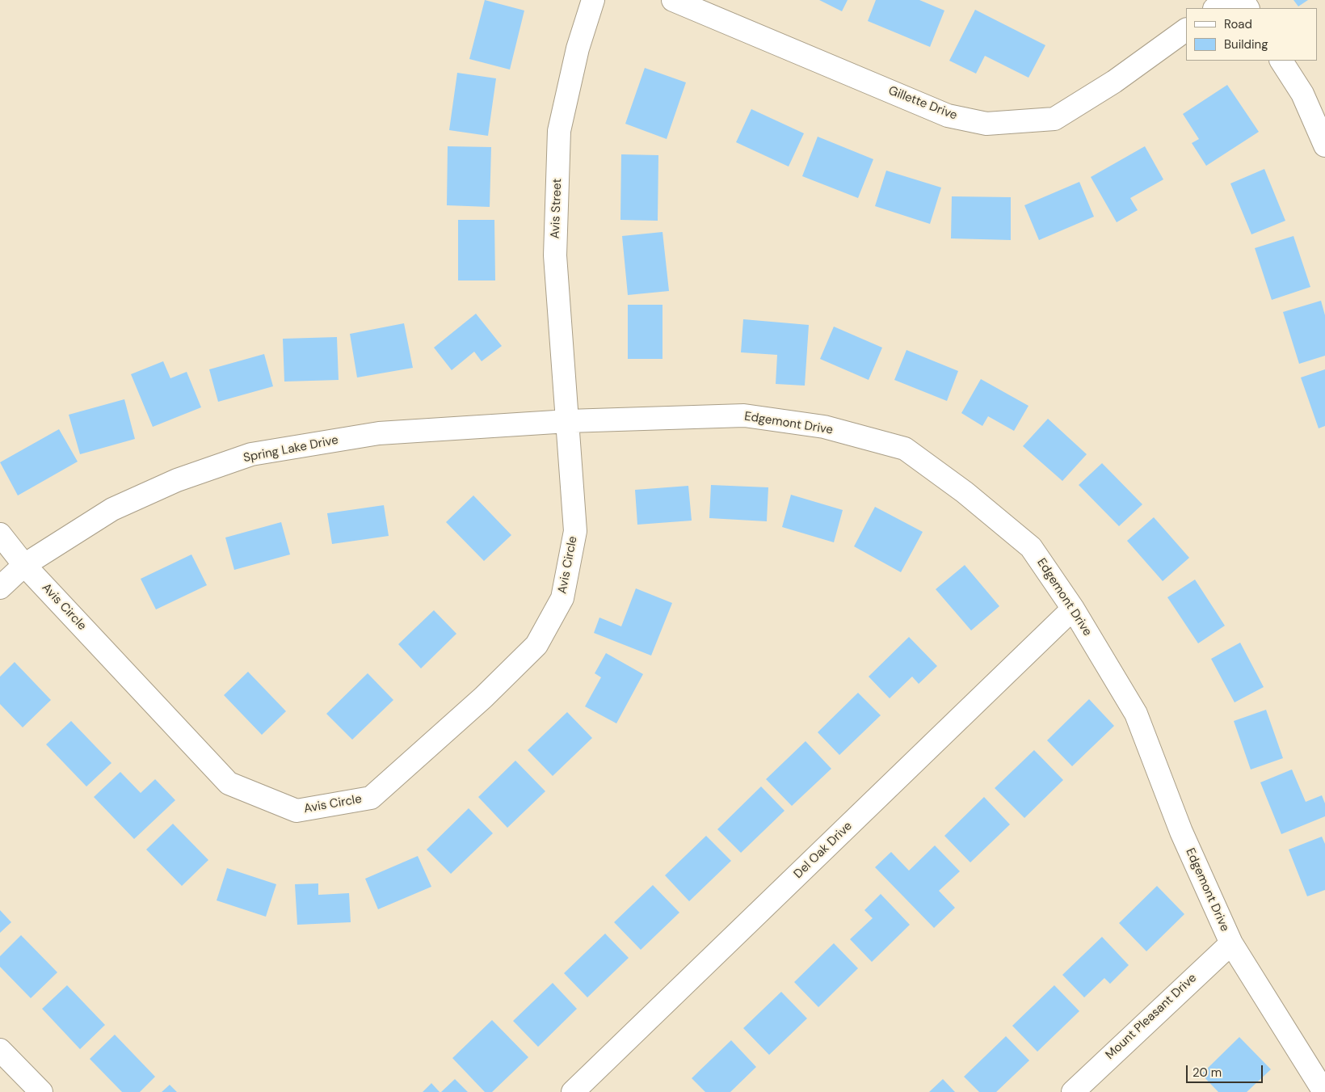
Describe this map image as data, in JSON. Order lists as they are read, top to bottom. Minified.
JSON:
{"streets":{"street":["Gillette Drive","Avis Street","Edgemont Drive","Spring Lake Drive","Avis Circle","Del Oak Drive","Mount Pleasant Drive"]},"crossings":[["Avis Street","Edgemont Drive"],["Avis Street","Spring Lake Drive"],["Avis Street","Avis Circle"],["Edgemont Drive","Spring Lake Drive"],["Edgemont Drive","Avis Circle"],["Edgemont Drive","Del Oak Drive"],["Edgemont Drive","Mount Pleasant Drive"],["Spring Lake Drive","Avis Circle"]],"legend":["Road","Building"],"scale_bar":"20 m"}
